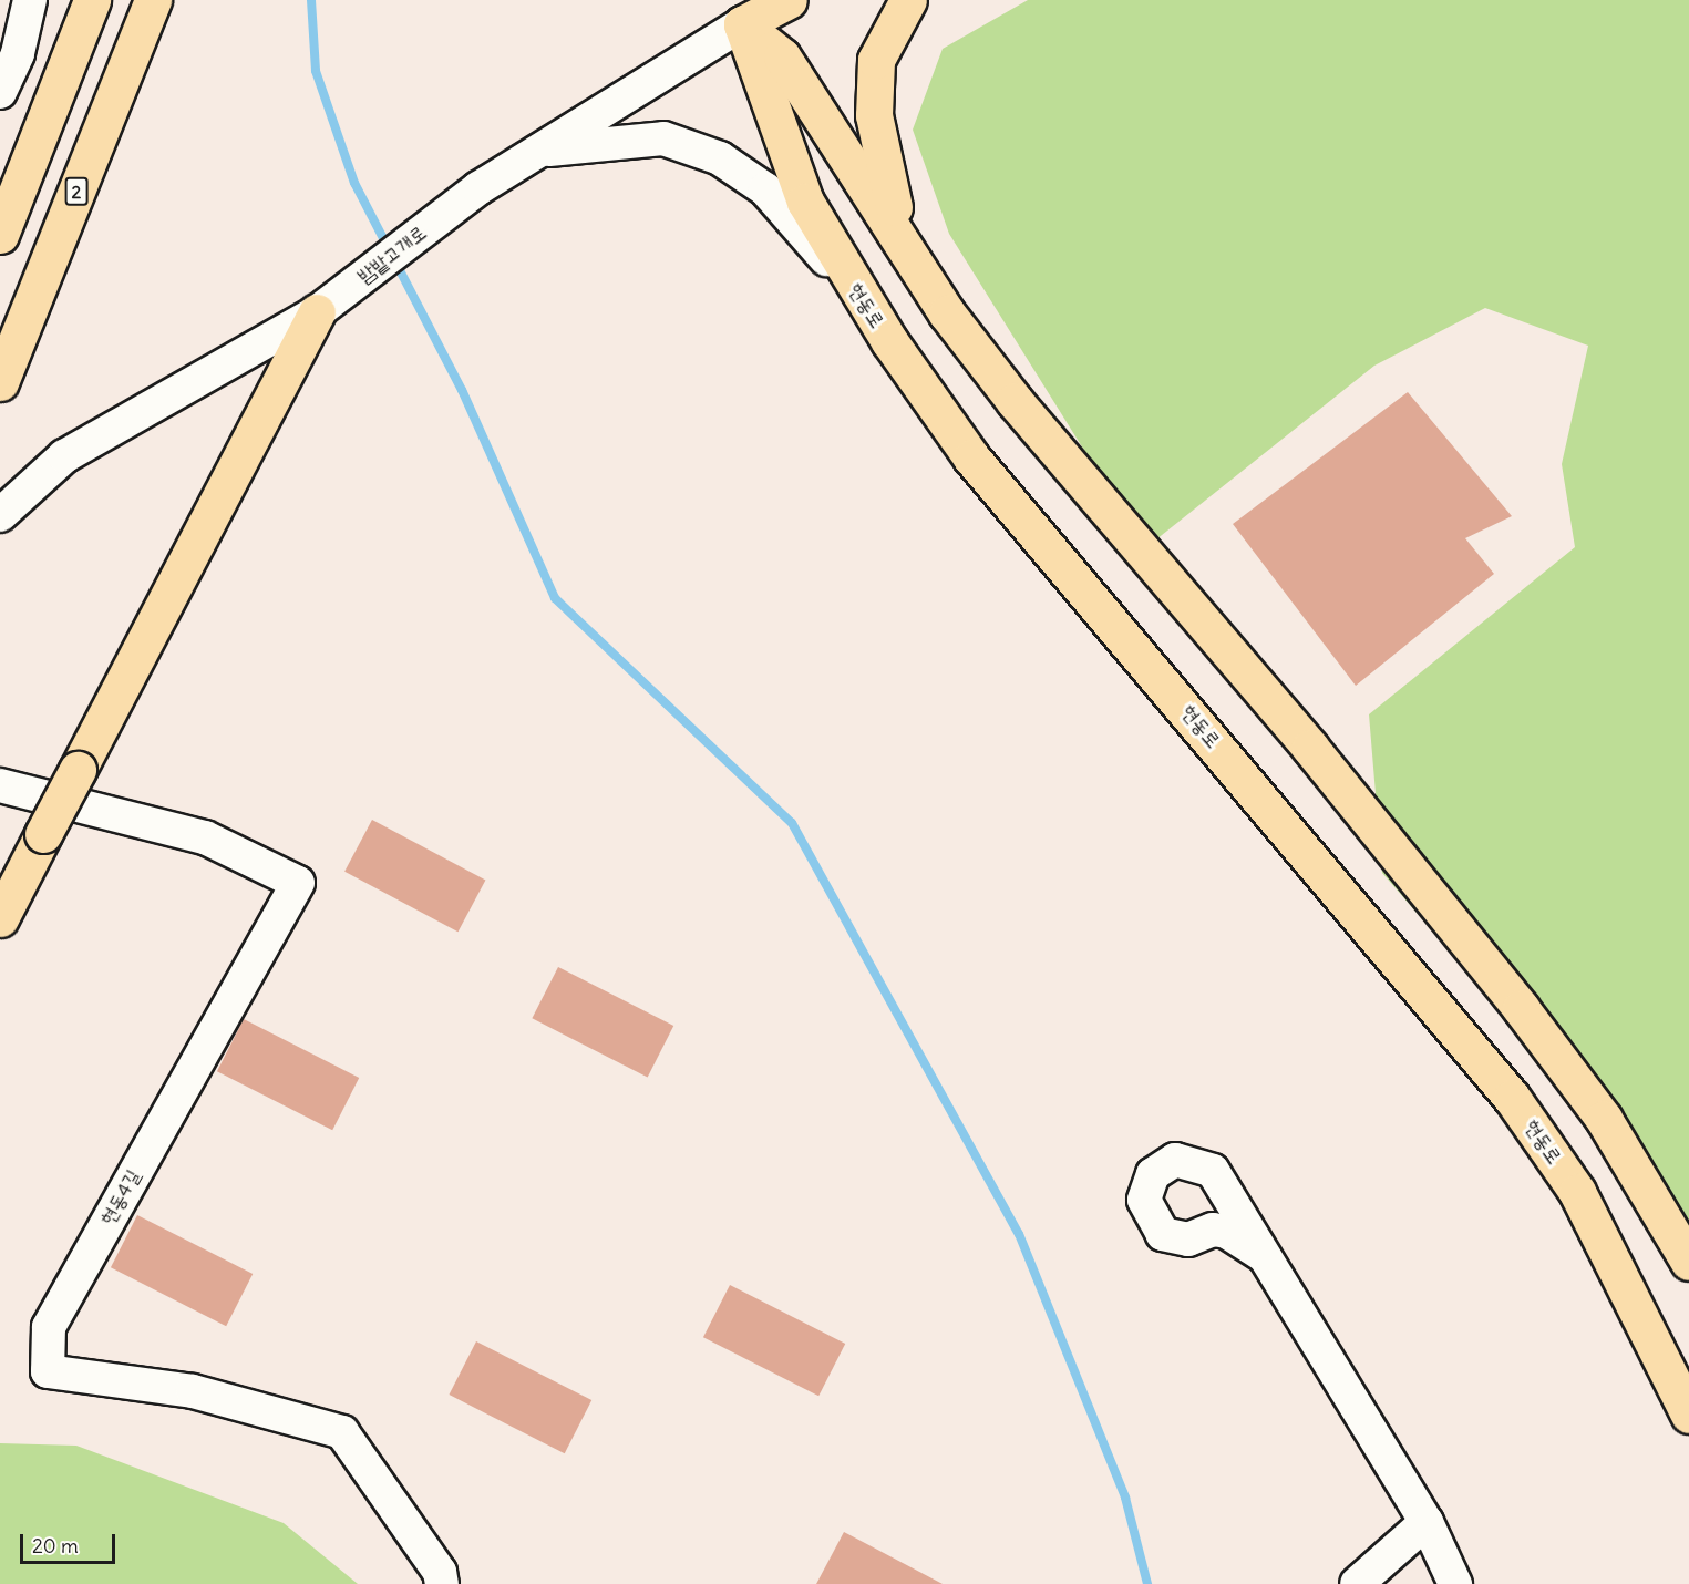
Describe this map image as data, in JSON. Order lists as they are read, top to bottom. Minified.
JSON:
{"streets":{"main road":["2","밤밭고개로","현동로"],"street":["현동4길"]},"crossings":[["밤밭고개로","현동로"]],"scale_bar":"20 m"}
